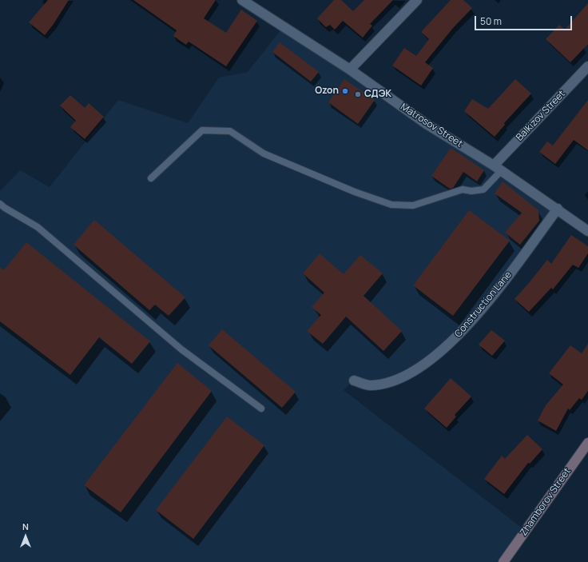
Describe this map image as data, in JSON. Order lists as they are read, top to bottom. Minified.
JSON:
{"streets":{"street":["Balkizov Street","Matrosov Street","Construction Lane","Zhamborov Street"]},"crossings":[["Balkizov Street","Matrosov Street"],["Matrosov Street","Construction Lane"]],"places":["Ozon","СДЭК"],"scale_bar":"50 m","north":"top"}
